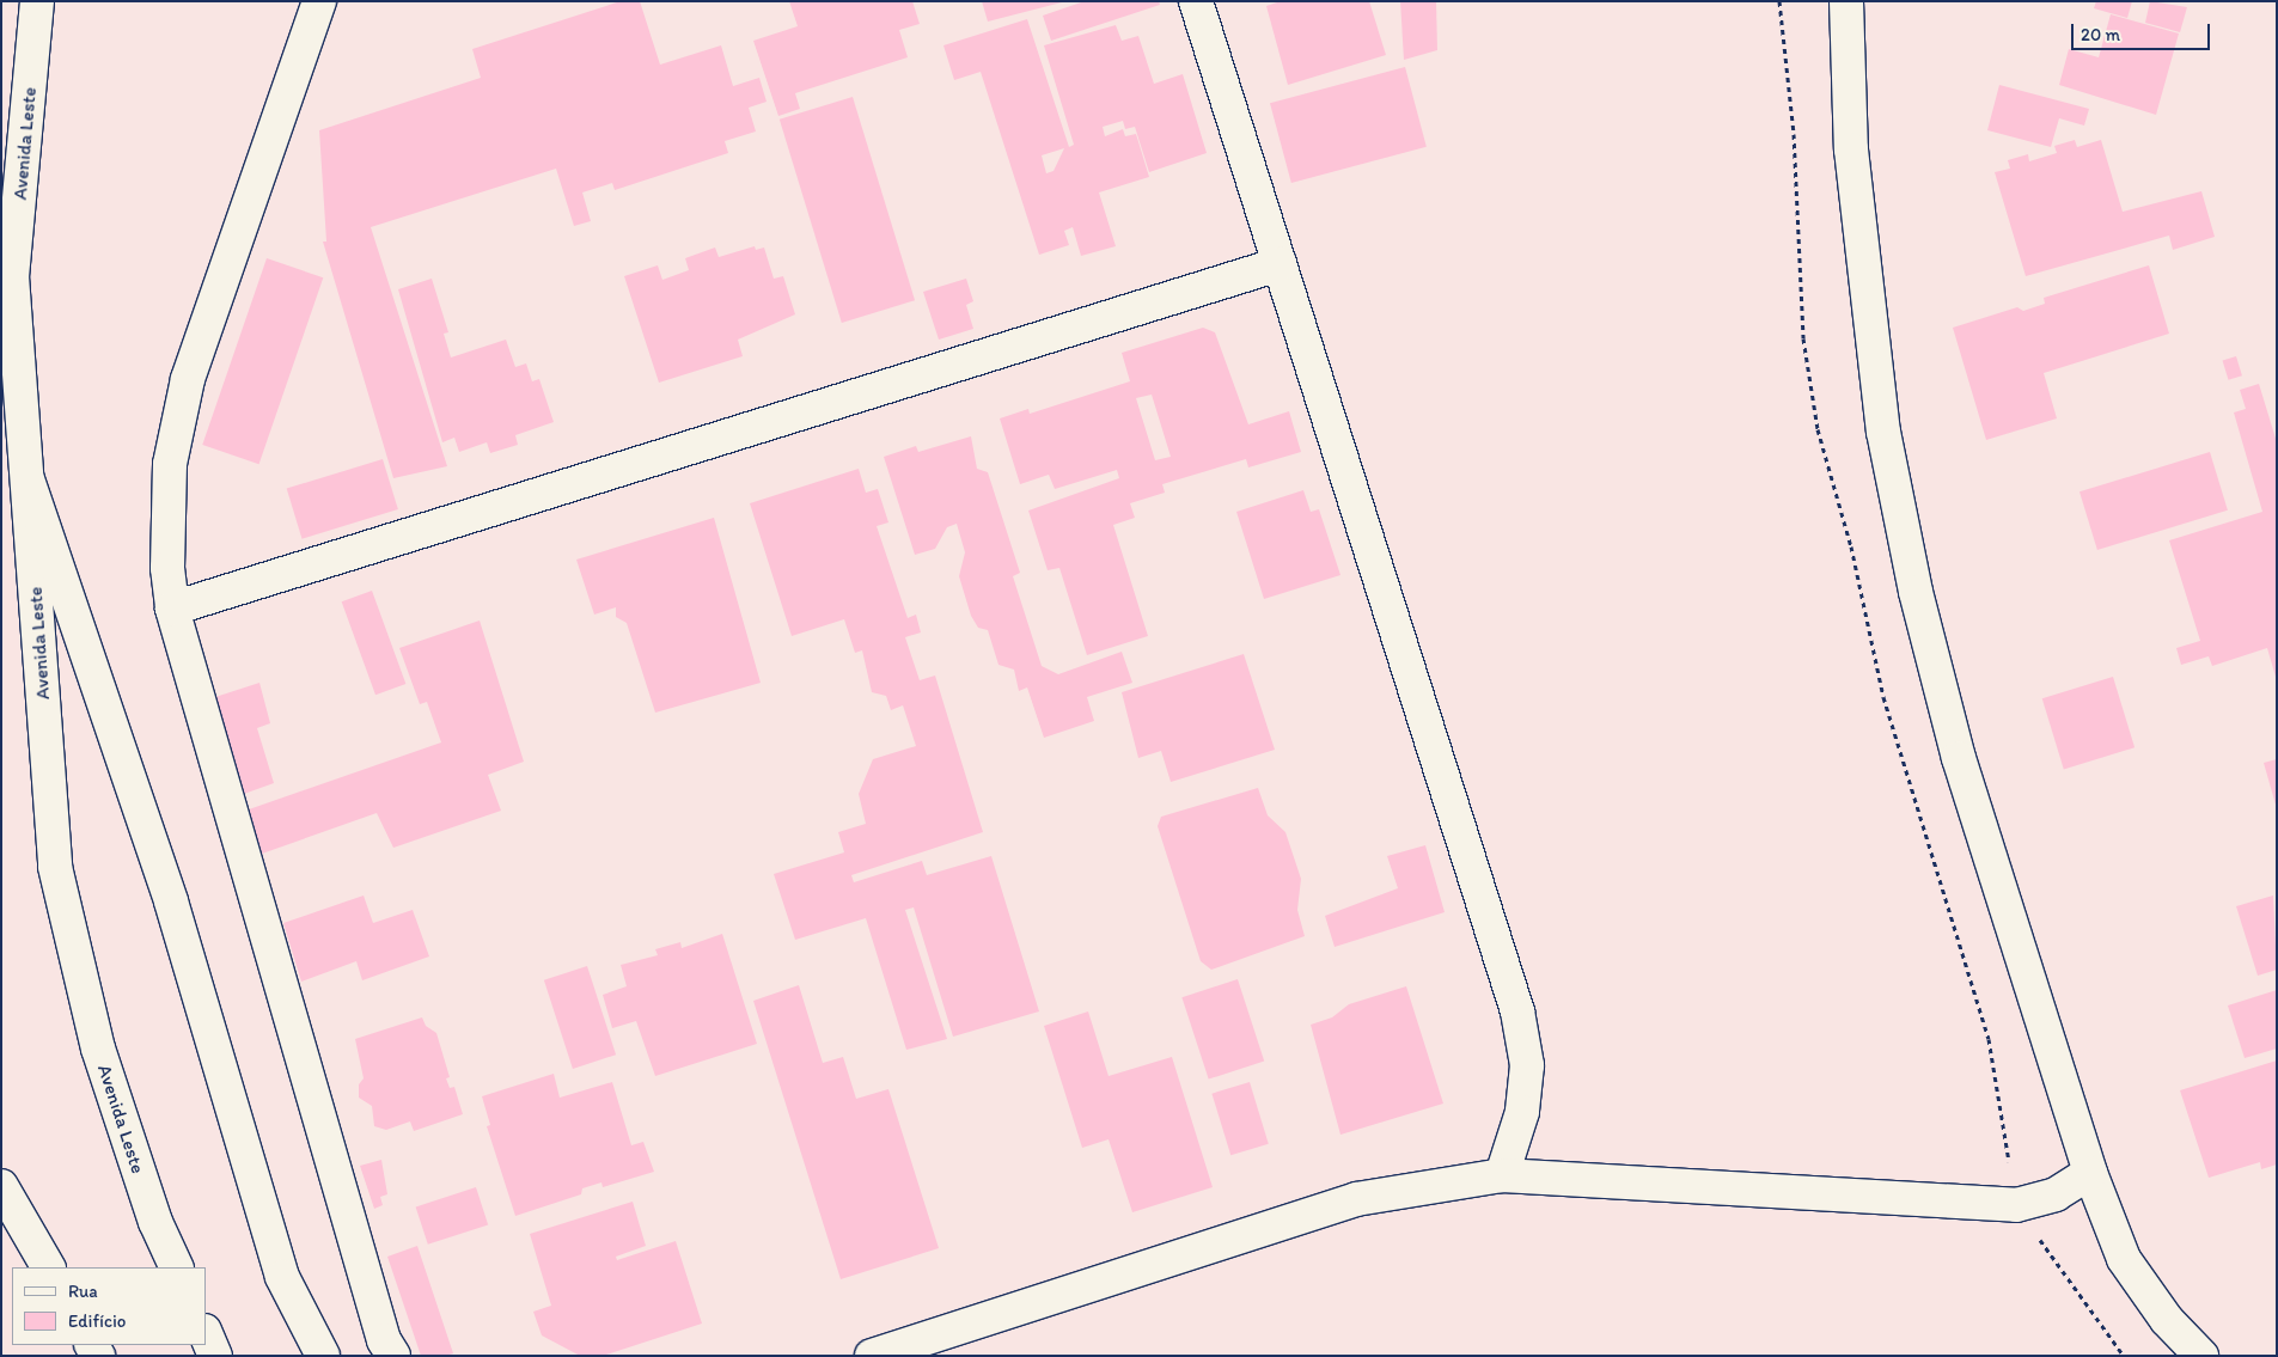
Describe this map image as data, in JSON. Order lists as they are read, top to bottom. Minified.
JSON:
{"streets":{"main road":["Avenida Leste"]},"legend":["Rua","Edifício"],"scale_bar":"20 m"}
